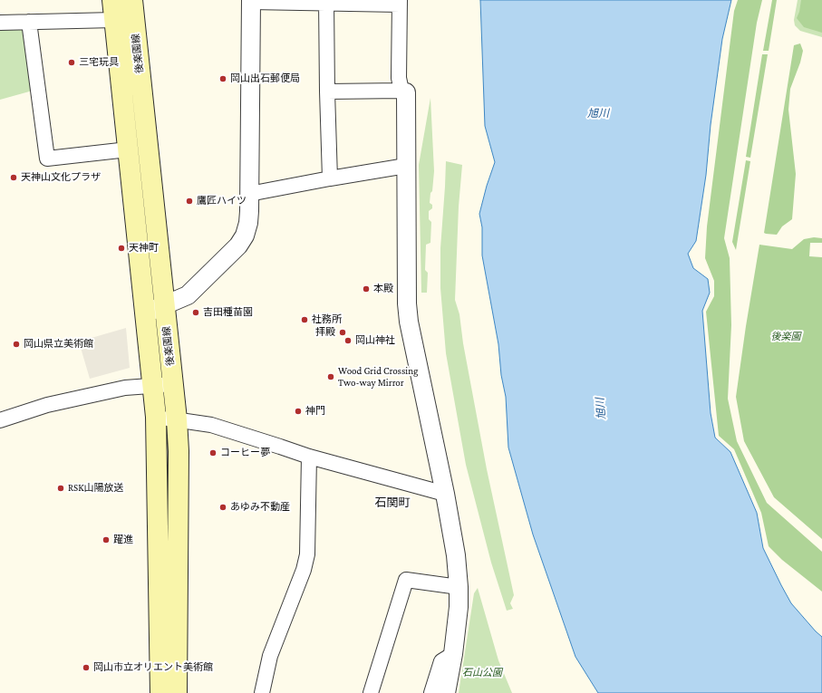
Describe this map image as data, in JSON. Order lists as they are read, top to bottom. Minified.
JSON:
{"streets":{"main road":["後楽園線"]},"districts":["石関町"],"water":["旭川"],"parks":["後楽園","石山公園"],"places":["三宅玩具","岡山出石郵便局","天神山文化プラザ","鷹匠ハイツ","天神町","本殿","吉田種苗園","社務所","拝殿","岡山神社","岡山県立美術館","Wood Grid Crossing Two-way Mirror","神門","コーヒー夢","RSK山陽放送","あゆみ不動産","躍進","岡山市立オリエント美術館"]}
